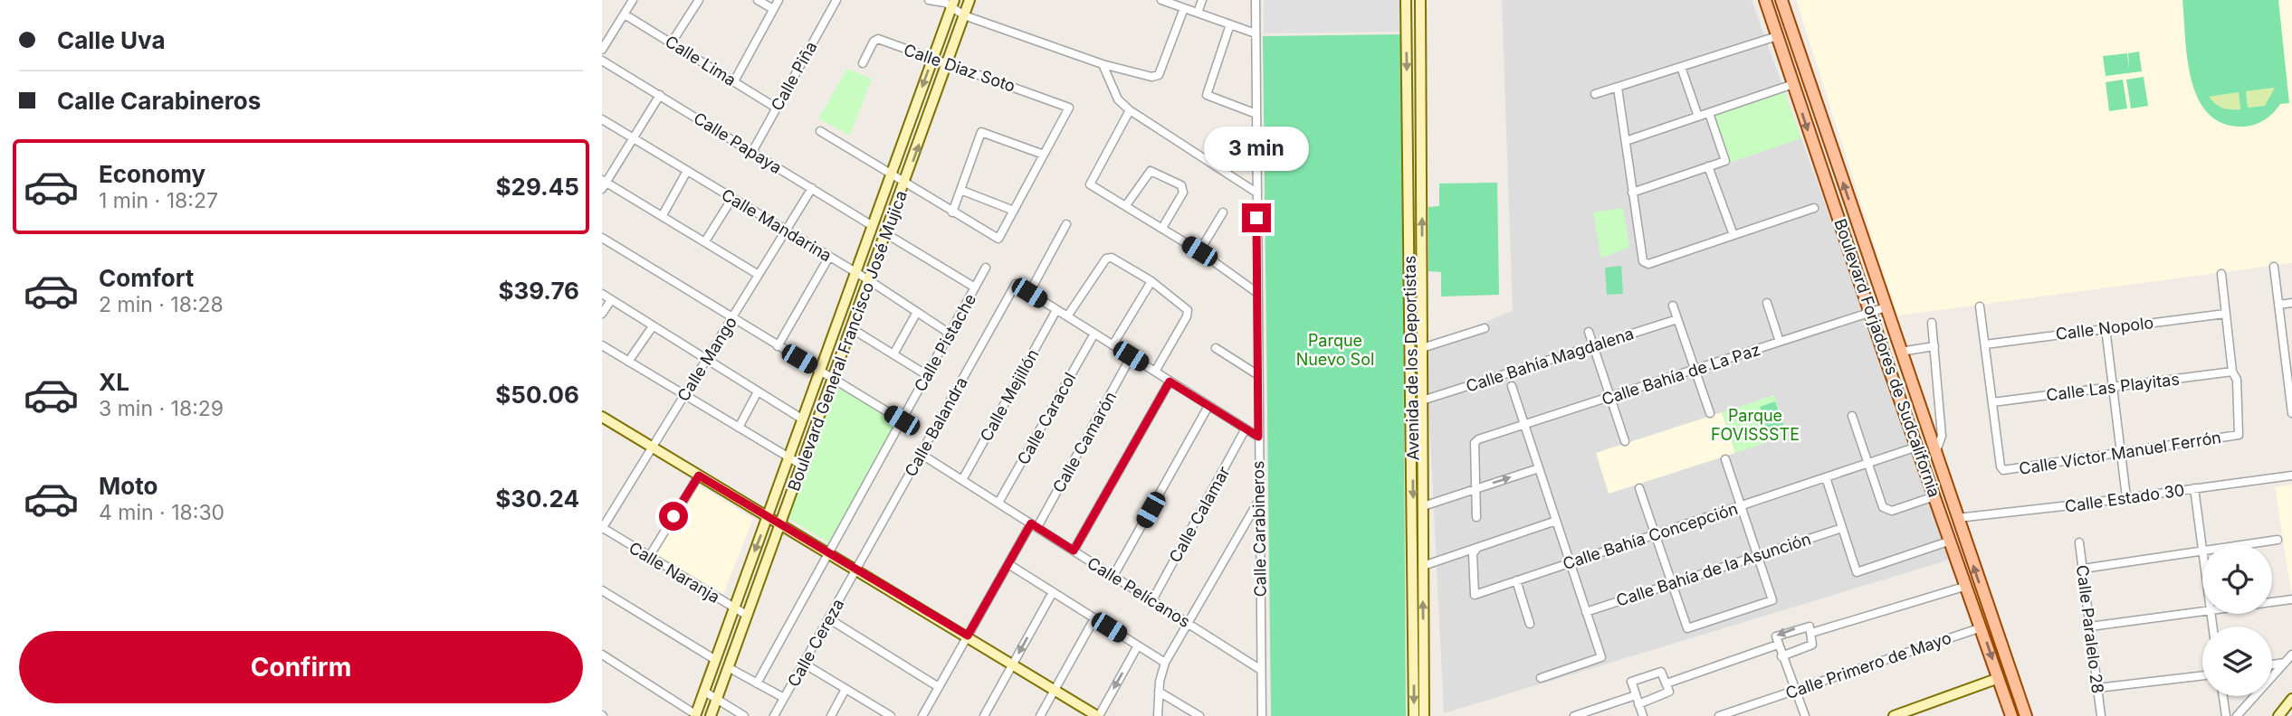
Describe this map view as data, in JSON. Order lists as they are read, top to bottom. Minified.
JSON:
{"streets":{"main road":["Boulevard Forjadores de Sudcalifornia"],"street":["Calle Lima","Calle Diaz Soto","Calle Piña","Calle Papaya","Calle Mandarina","Calle Nopolo","Boulevard General Francisco José Mujica","Calle Pistache","Avenida de los Deportistas","Calle Mango","Calle Bahía Magdalena","Calle Bahía de La Paz","Calle Las Playitas","Calle Mejillón","Calle Caracol","Calle Balandra","Calle Camarón","Calle Víctor Manuel Ferrón","Calle Estado 30","Calle Calamar","Calle Carabineros","Calle Bahía Concepción","Calle Bahía de la Asunción","Calle Naranja","Calle Pelícanos","Calle Paralelo 28","Calle Cereza","Calle Primero de Mayo"]},"crossings":[["Calle Lima","Calle Piña"],["Calle Diaz Soto","Boulevard General Francisco José Mujica"],["Calle Piña","Calle Papaya"],["Calle Papaya","Boulevard General Francisco José Mujica"],["Calle Papaya","Calle Mango"],["Calle Mandarina","Boulevard General Francisco José Mujica"],["Calle Mandarina","Calle Pistache"],["Calle Mandarina","Calle Mango"],["Boulevard General Francisco José Mujica","Calle Naranja"],["Avenida de los Deportistas","Calle Bahía Magdalena"],["Boulevard Forjadores de Sudcalifornia","Calle Bahía de La Paz"],["Boulevard Forjadores de Sudcalifornia","Calle Estado 30"],["Boulevard Forjadores de Sudcalifornia","Calle Bahía Concepción"],["Boulevard Forjadores de Sudcalifornia","Calle Primero de Mayo"],["Calle Mango","Calle Naranja"],["Calle Las Playitas","Calle Víctor Manuel Ferrón"],["Calle Mejillón","Calle Pelícanos"],["Calle Caracol","Calle Pelícanos"],["Calle Balandra","Calle Pelícanos"],["Calle Balandra","Calle Cereza"],["Calle Camarón","Calle Pelícanos"],["Calle Calamar","Calle Pelícanos"],["Calle Carabineros","Calle Pelícanos"]],"parks":["Parque Nuevo Sol","Parque FOVISSSTE"],"page":{"banner":["Calle Uva","Calle Carabineros"],"bubble":"3 min","list":[{"name":"Economy","note":"1 min · 18:27","value":"$29.45"},{"name":"Comfort","note":"2 min · 18:28","value":"$39.76"},{"name":"XL","note":"3 min · 18:29","value":"$50.06"},{"name":"Moto","note":"4 min · 18:30","value":"$30.24"}],"buttons":"Confirm"}}
